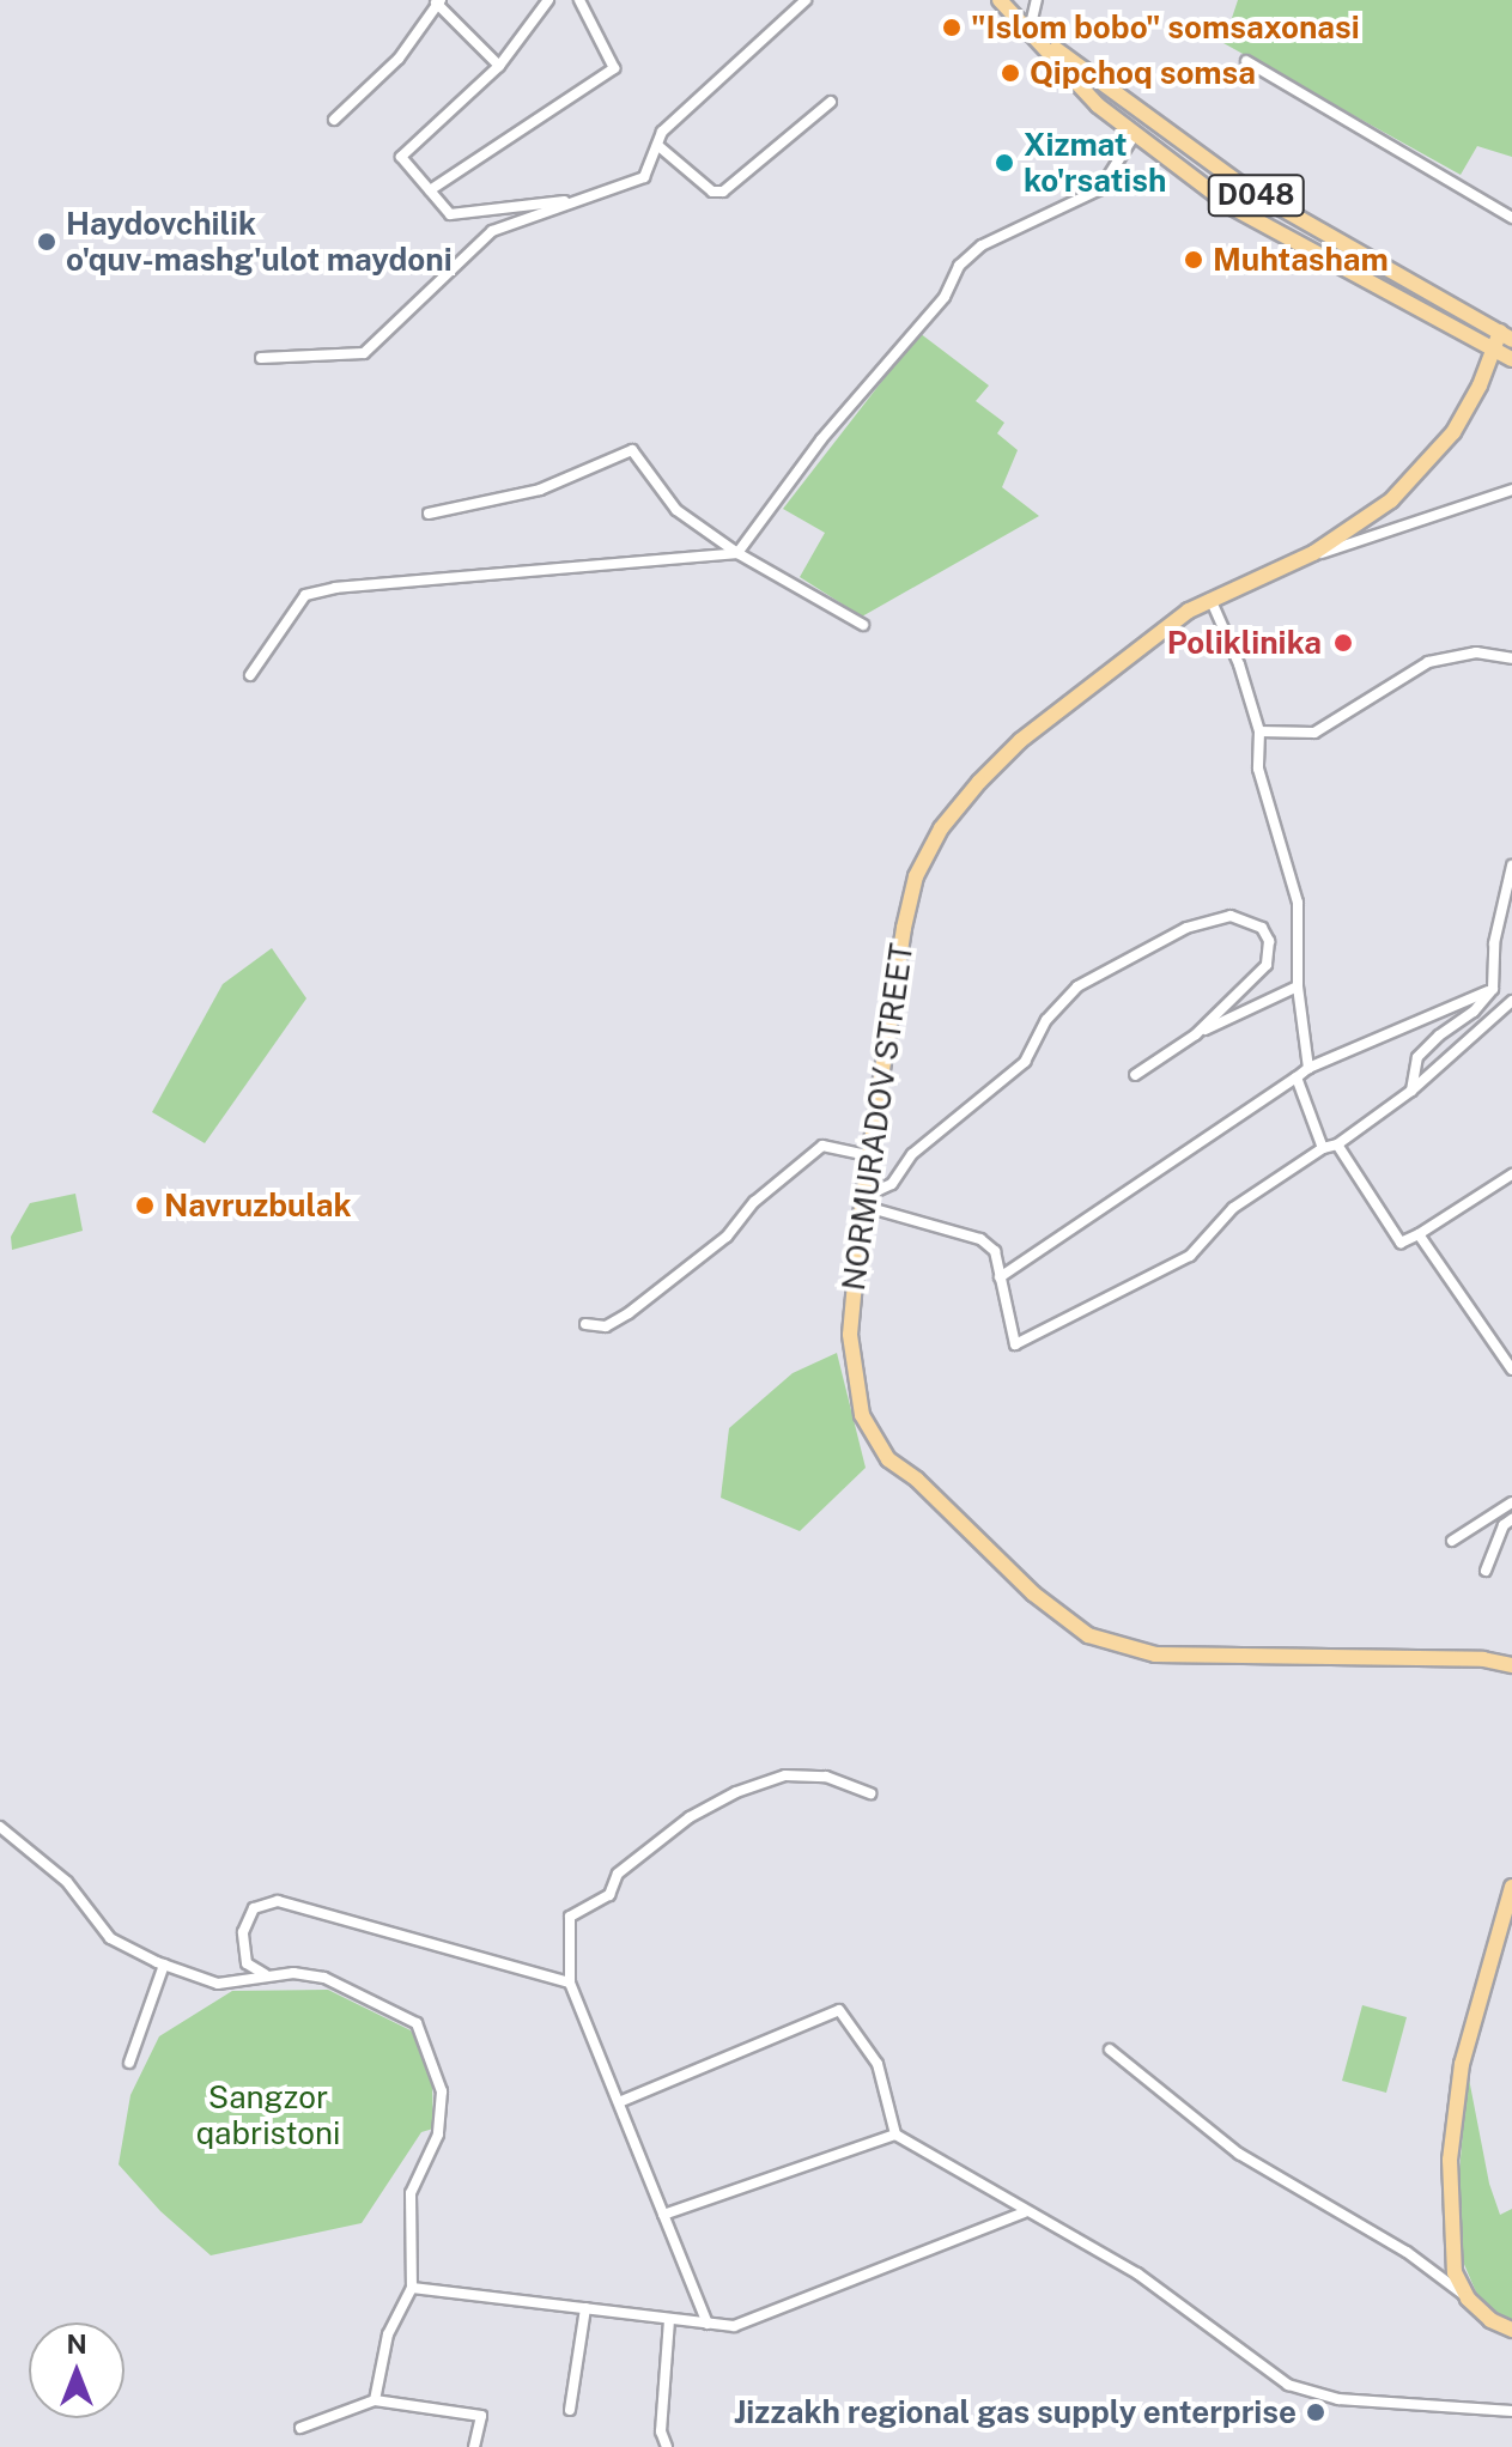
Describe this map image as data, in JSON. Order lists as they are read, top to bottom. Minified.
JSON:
{"streets":{"main road":["D048","NORMURADOV STREET"]},"crossings":[["D048","NORMURADOV STREET"]],"parks":["Sangzor qabristoni"],"places":["\"Islom bobo\" somsaxonasi","Qipchoq somsa","Xizmat ko'rsatish","Haydovchilik o'quv-mashg'ulot maydoni","Muhtasham","Poliklinika","Navruzbulak","Jizzakh regional gas supply enterprise"],"north":"top"}
